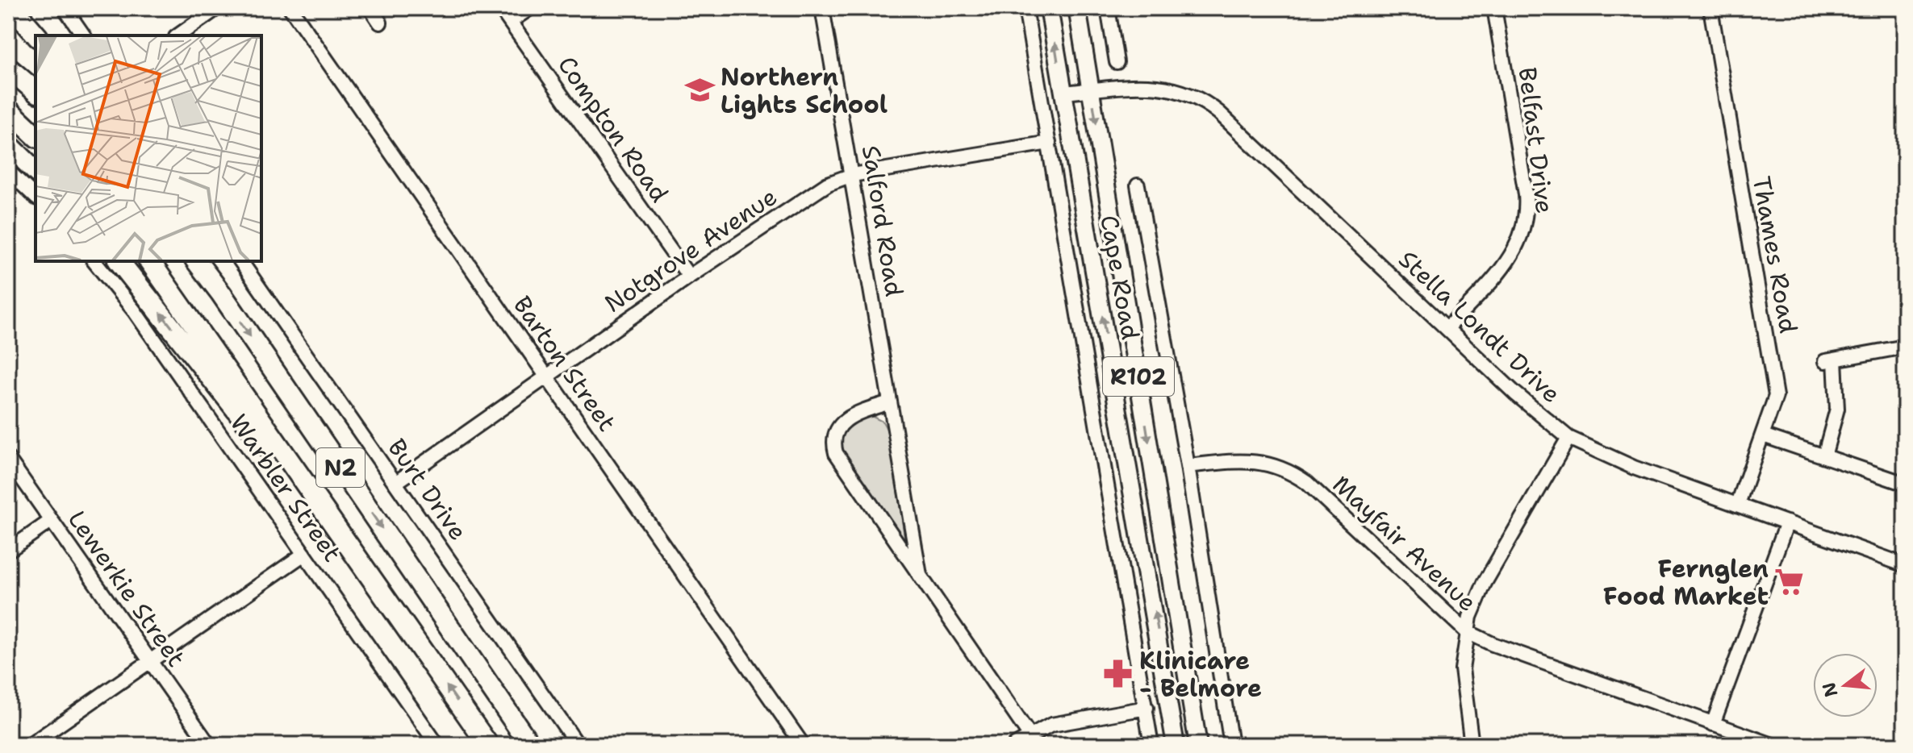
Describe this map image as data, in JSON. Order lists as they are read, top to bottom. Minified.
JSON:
{"streets":{"highway":["N2"],"main road":["Cape Road","R102"],"street":["Compton Road","Belfast Drive","Salford Road","Notgrove Avenue","Thames Road","Stella Londt Drive","Barton Street","Warbler Street","Burt Drive","Mayfair Avenue","Lewerkie Street"]},"crossings":[["Compton Road","Notgrove Avenue"],["Belfast Drive","Stella Londt Drive"],["Salford Road","Notgrove Avenue"],["Notgrove Avenue","Cape Road"],["Notgrove Avenue","Barton Street"],["Notgrove Avenue","Burt Drive"],["Thames Road","Stella Londt Drive"],["Cape Road","Stella Londt Drive"],["Cape Road","Mayfair Avenue"]],"places":{"school or university":["Northern Lights School"],"supermarket":["Fernglen Food Market"],"pharmacy":["Klinicare - Belmore"]},"north":"left"}
